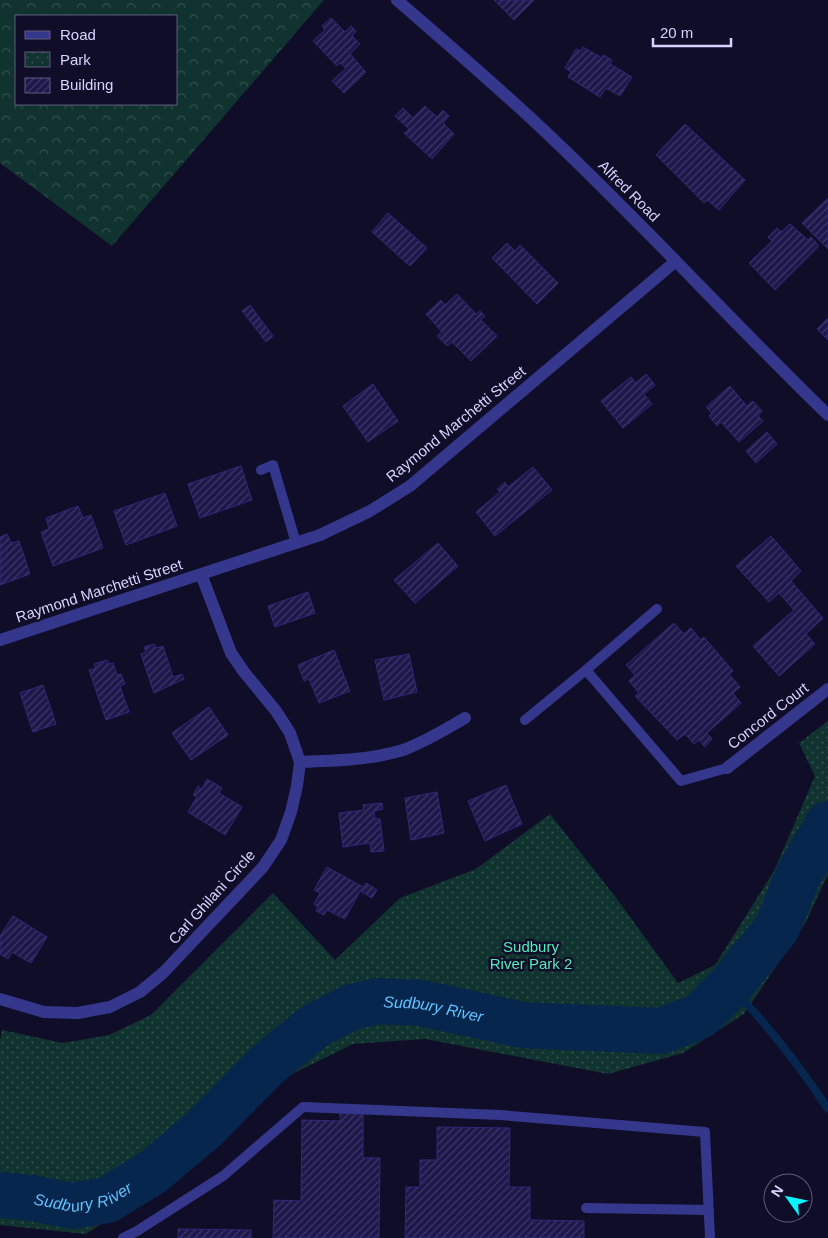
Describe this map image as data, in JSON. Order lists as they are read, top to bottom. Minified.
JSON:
{"streets":{"street":["Alfred Road","Raymond Marchetti Street","Concord Court","Carl Ghilani Circle"]},"crossings":[["Alfred Road","Raymond Marchetti Street"],["Raymond Marchetti Street","Carl Ghilani Circle"]],"water":["Sudbury River"],"parks":["Sudbury River Park 2"],"legend":["Road","Park","Building"],"scale_bar":"20 m","north":"top left"}
